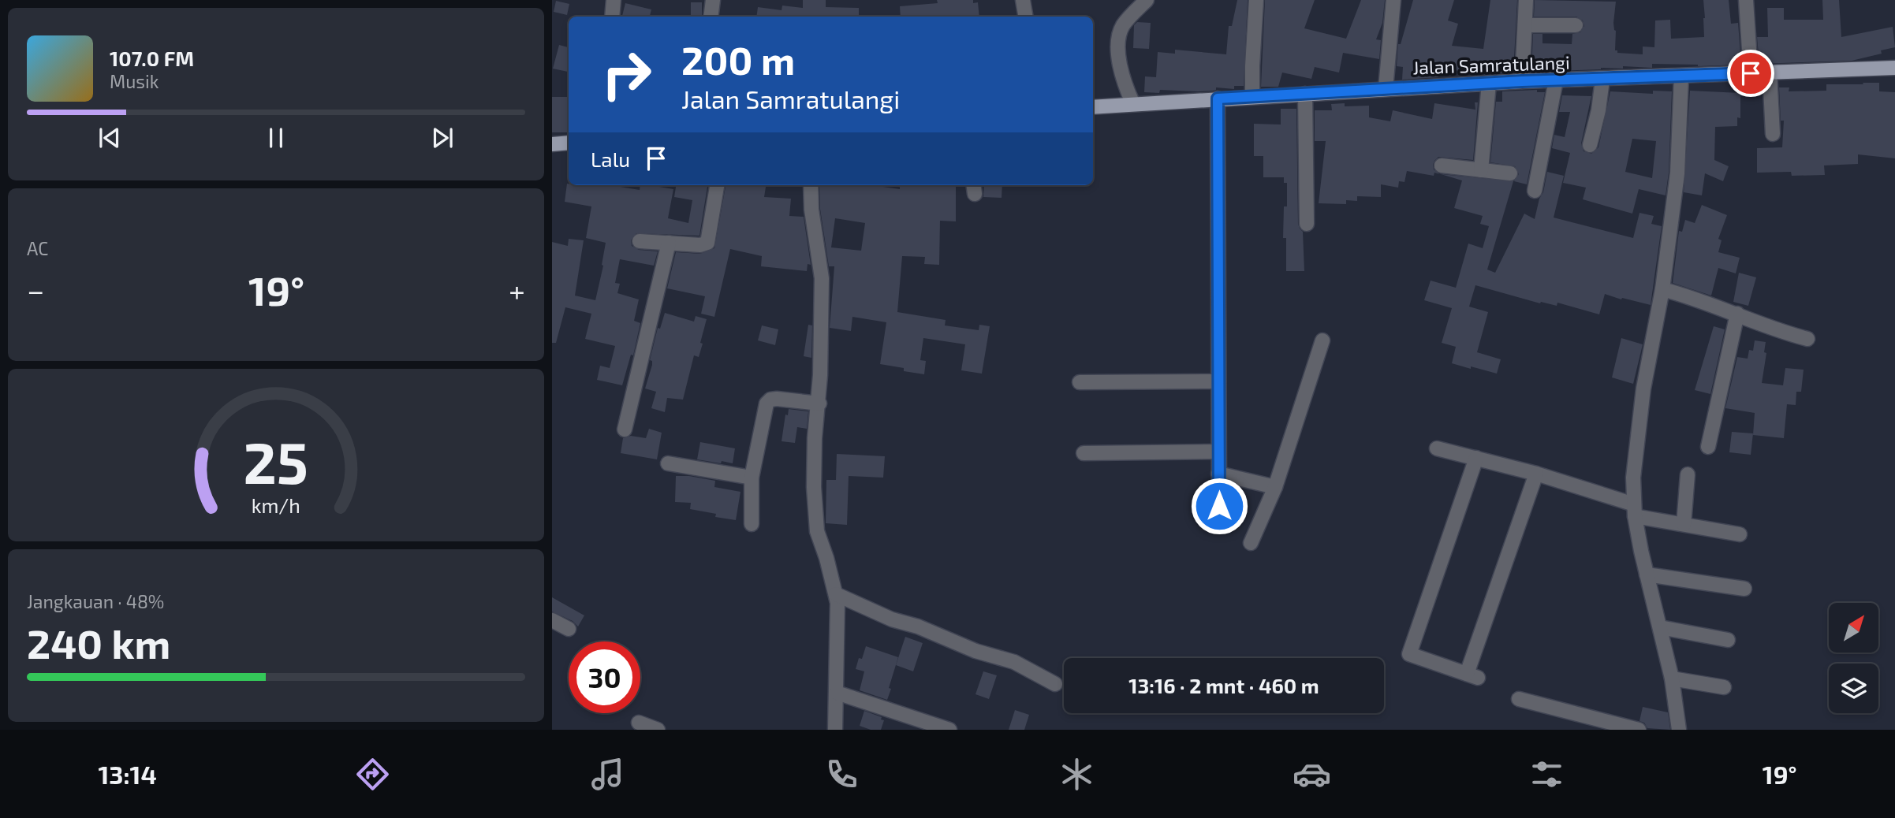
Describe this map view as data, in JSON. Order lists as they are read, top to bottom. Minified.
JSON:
{"streets":{"main road":["Jalan Samratulangi"]},"north":"top right","page":{"turn":["200 m","Jalan Samratulangi"],"song":["107.0 FM","Musik"],"then":"Lalu","tile":["AC",["Jangkauan · 48%","240 km"]],"heat":["−","19°","+"],"limit":"30","trip":"13:16 · 2 mnt · 460 m","tabs":["13:14","19°"],"gauge":["25","km/h"]}}
